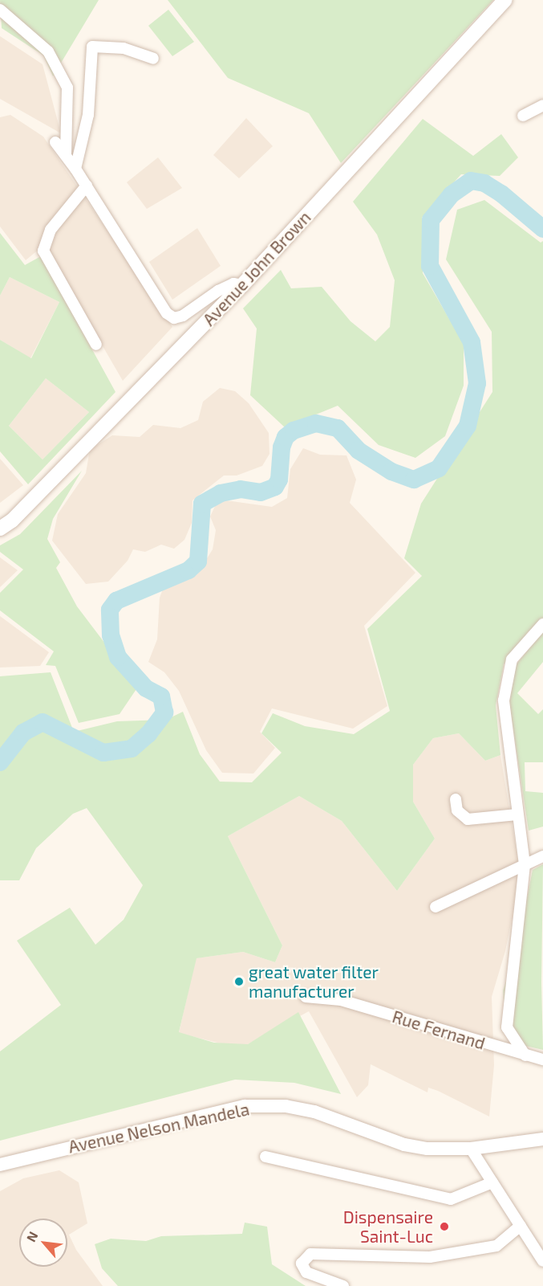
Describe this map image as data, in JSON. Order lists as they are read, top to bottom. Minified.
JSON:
{"streets":{"main road":["Avenue John Brown"],"street":["Rue Fernand","Avenue Nelson Mandela"]},"places":["great water filter manufacturer","Dispensaire Saint-Luc"],"north":"top left"}
